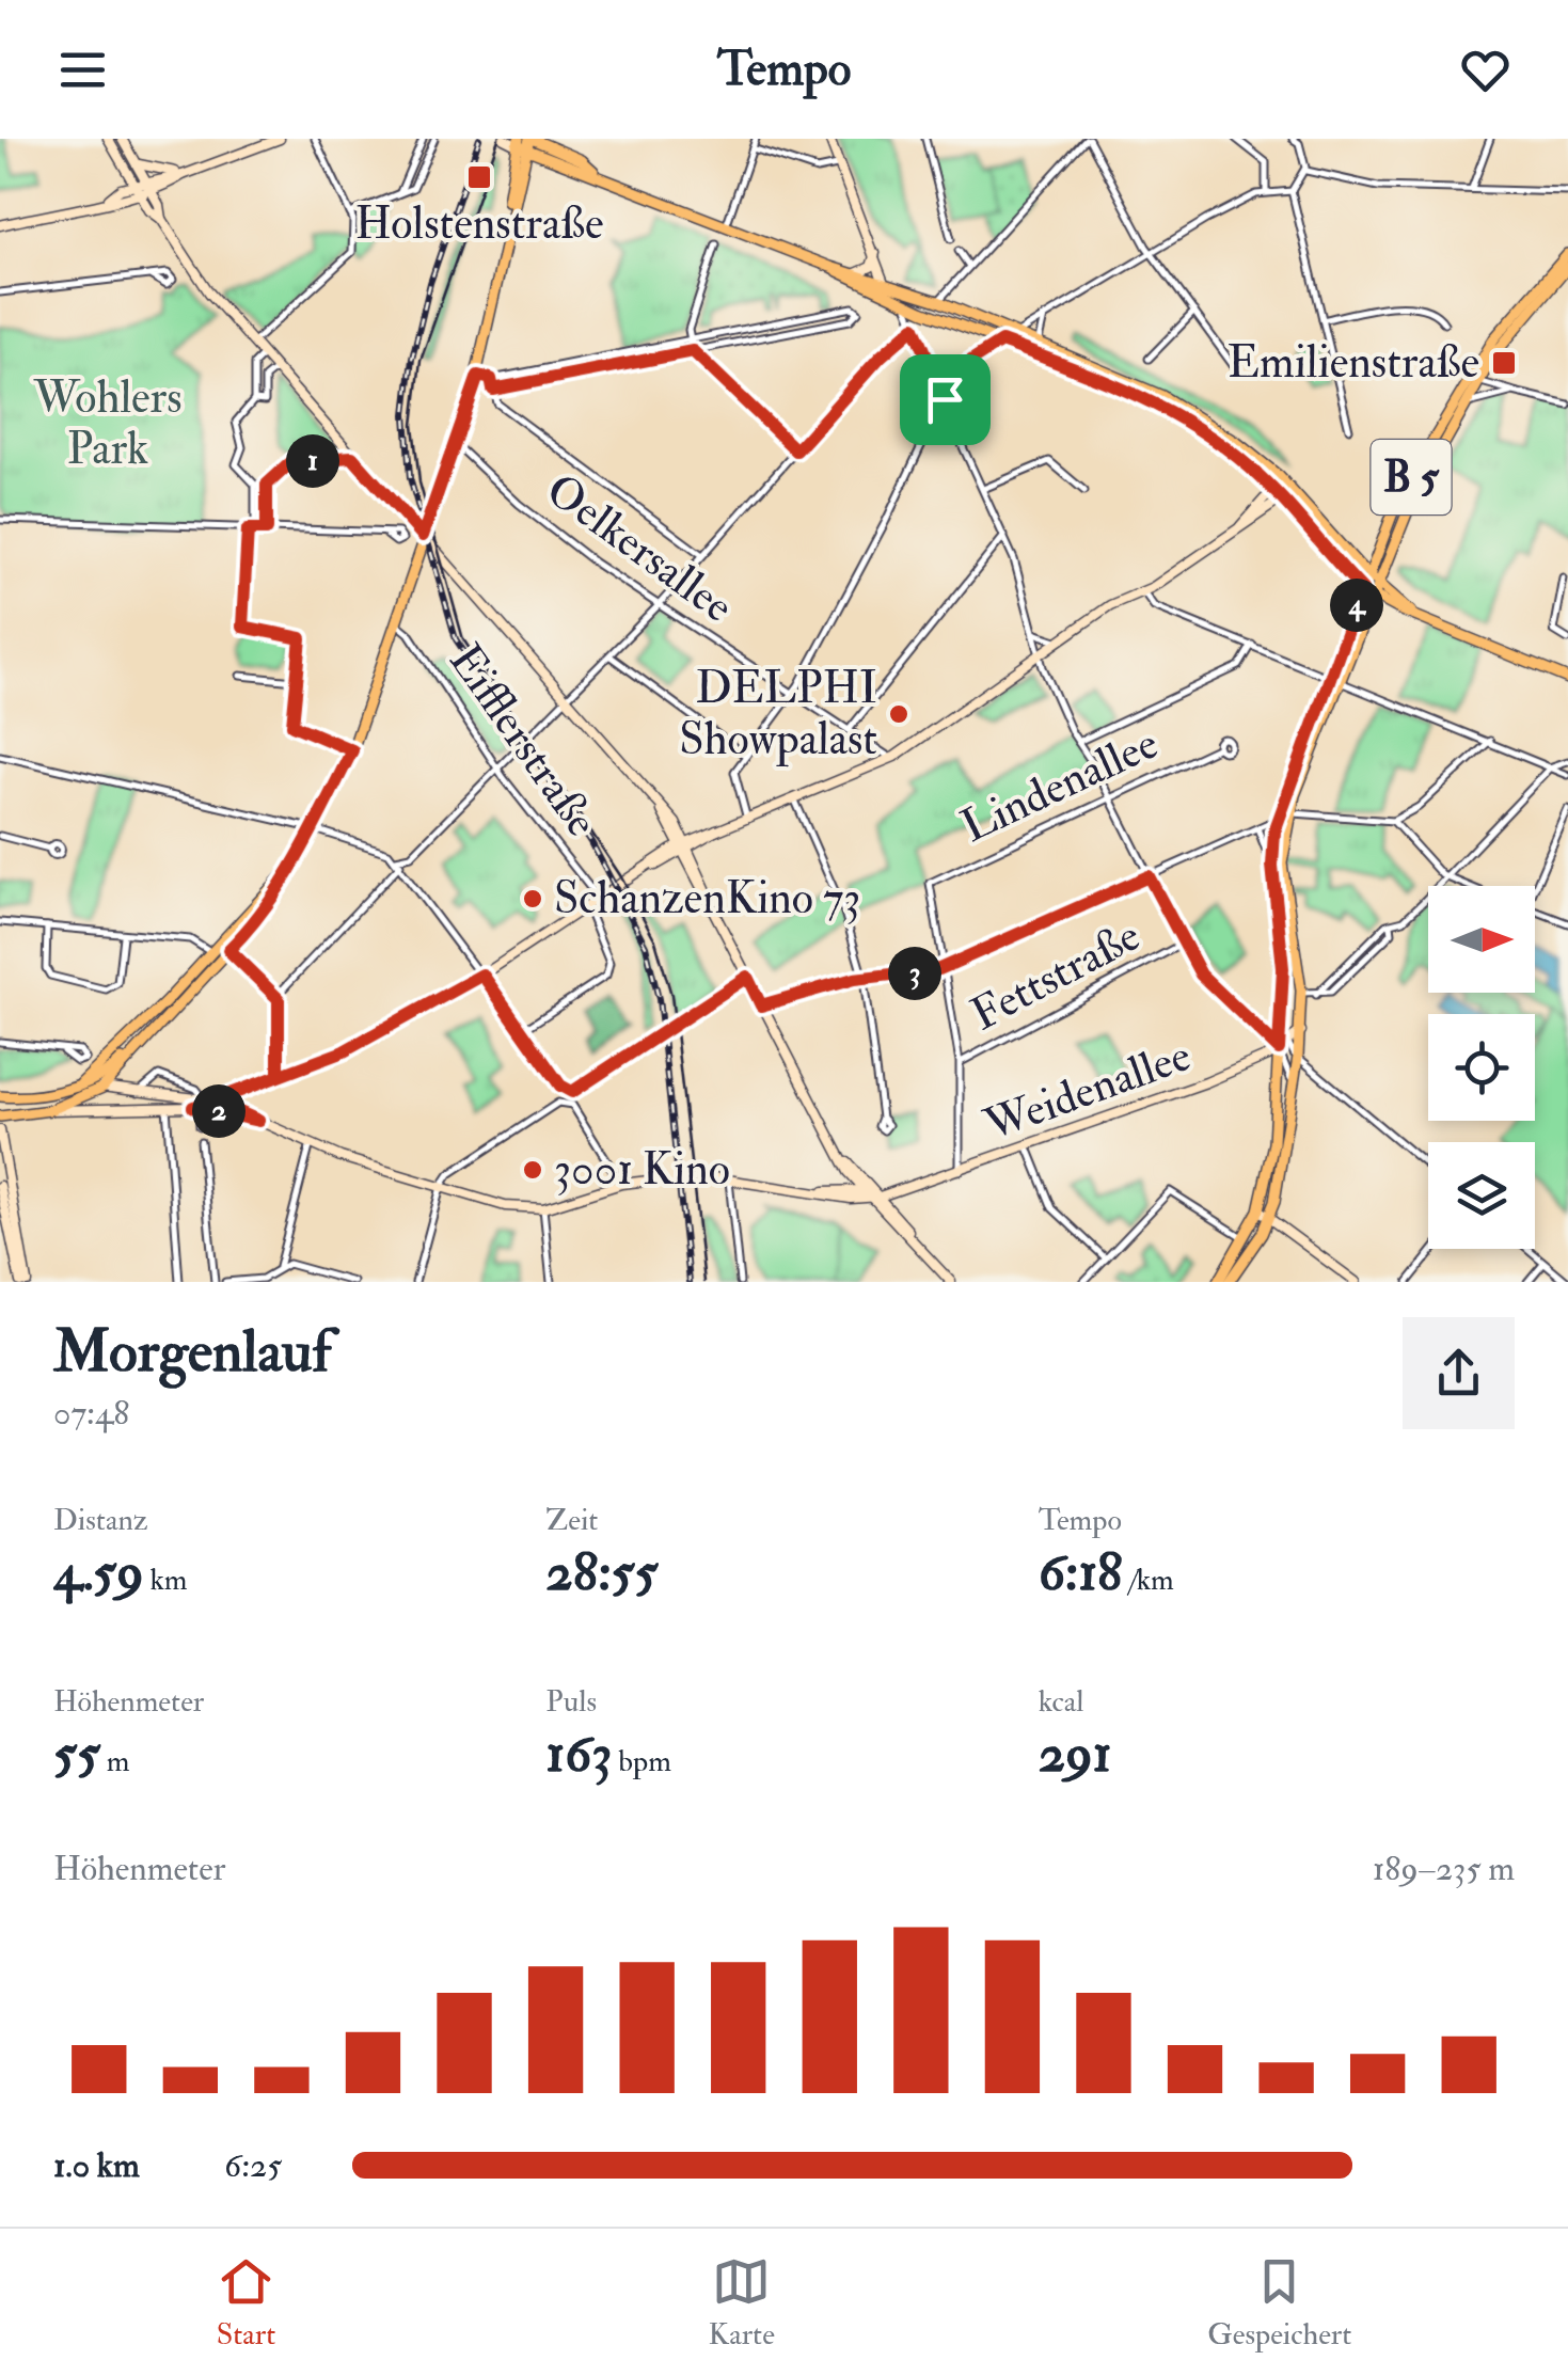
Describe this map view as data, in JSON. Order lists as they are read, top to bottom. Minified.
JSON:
{"streets":{"main road":["B 5"],"street":["Oelkersallee","Eifflerstraße","Lindenallee","Fettstraße","Weidenallee"]},"parks":["Wohlers Park"],"places":{"transit":["Holstenstraße","Emilienstraße"],"other":["DELPHI Showpalast","SchanzenKino 73","3001 Kino"]},"north":"right","page":{"header":"Tempo","pins":["1","4","3","2"],"heading":["Morgenlauf","07:48"],"stats":[["Distanz","4.59 km"],["Zeit","28:55"],["Tempo","6:18 /km"],["Höhenmeter","55 m"],["Puls","163 bpm"],["kcal","291"]],"chart":["Höhenmeter","189–235 m"],"list":[{"name":"1.0 km","note":"6:25"}],"tabs":["Start","Karte","Gespeichert"]}}
